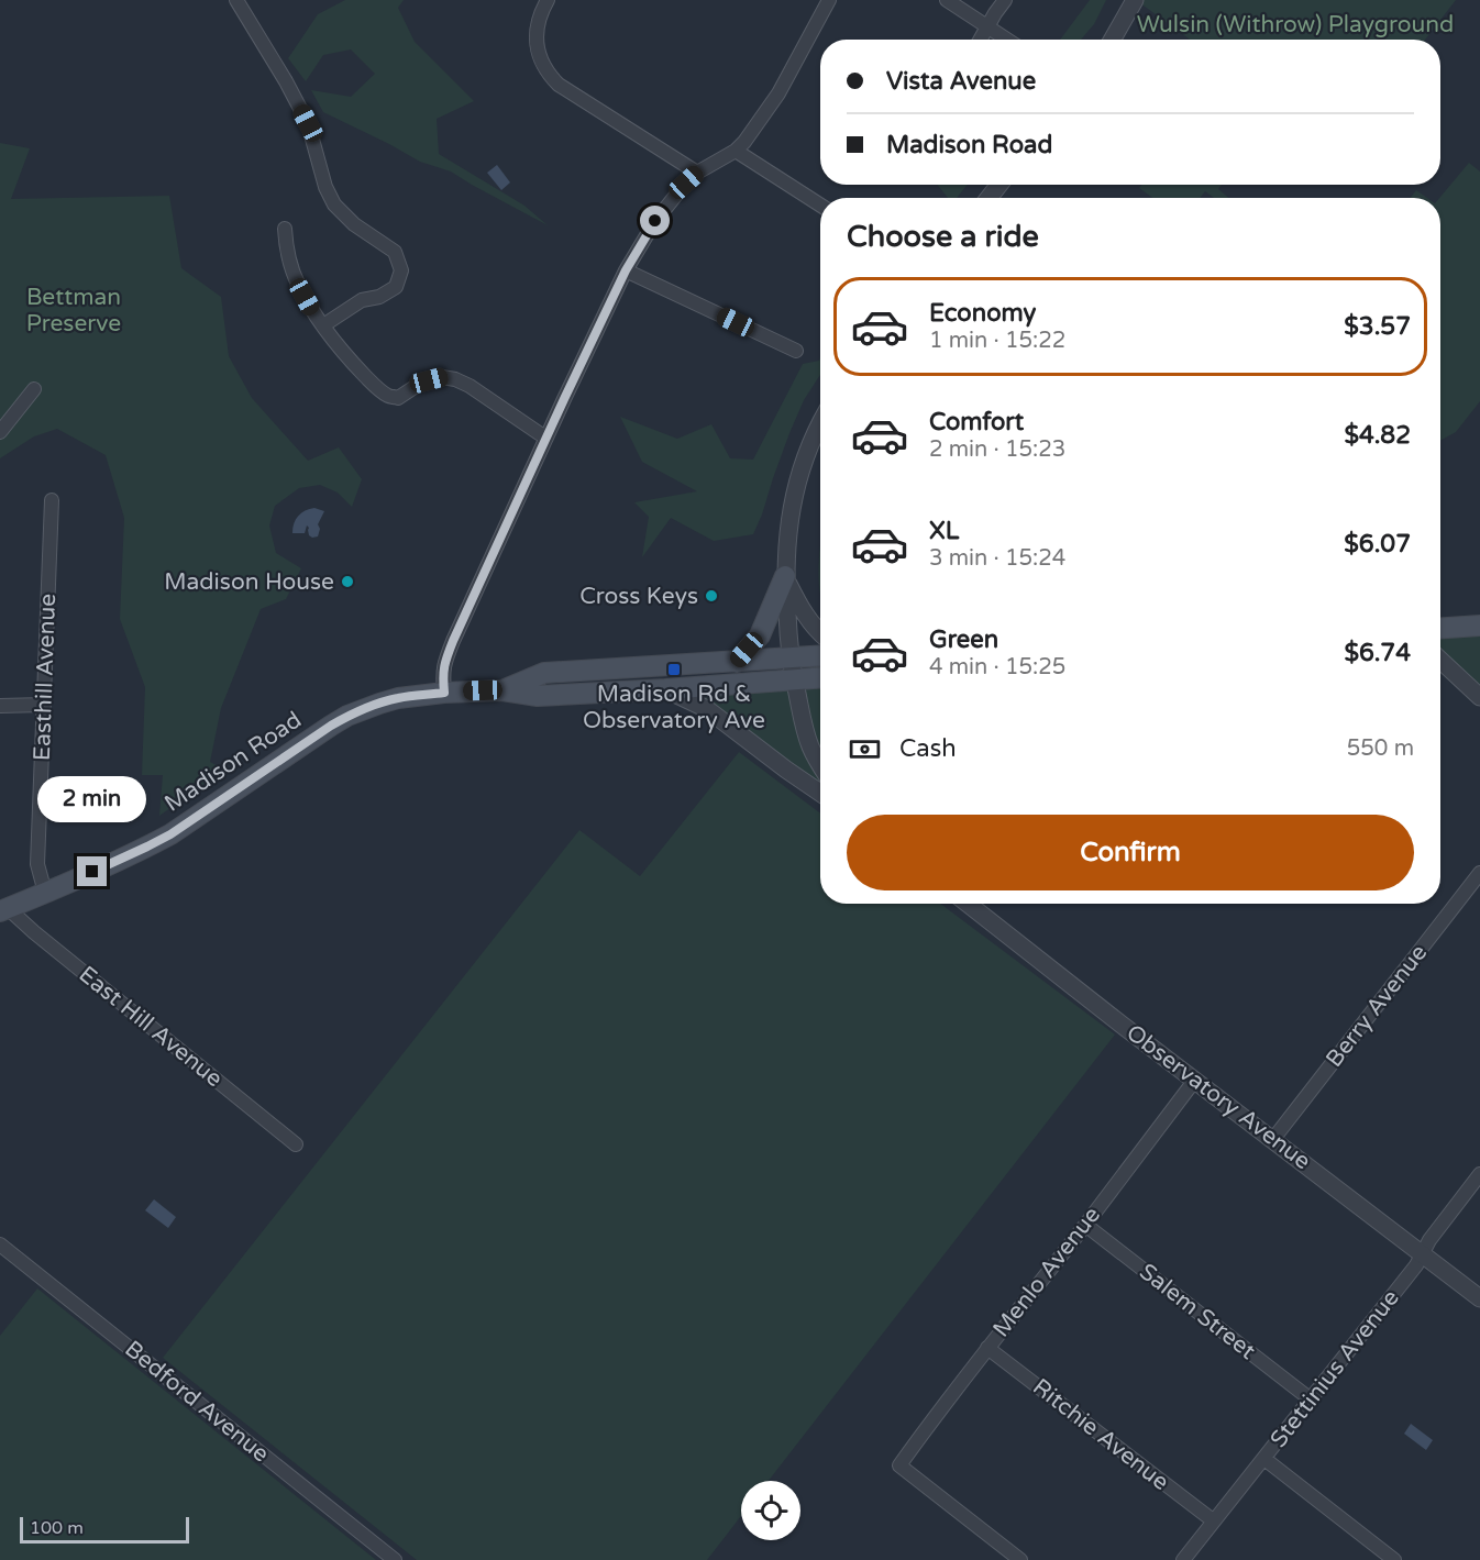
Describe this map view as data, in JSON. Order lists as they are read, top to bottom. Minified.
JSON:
{"streets":{"main road":["Madison Road"],"street":["Easthill Avenue","Berry Avenue","East Hill Avenue","Observatory Avenue","Menlo Avenue","Salem Street","Stettinius Avenue","Bedford Avenue","Ritchie Avenue"]},"crossings":[["Easthill Avenue","Madison Road"],["Madison Road","East Hill Avenue"],["Berry Avenue","Observatory Avenue"],["Observatory Avenue","Menlo Avenue"],["Observatory Avenue","Stettinius Avenue"],["Menlo Avenue","Salem Street"],["Menlo Avenue","Ritchie Avenue"],["Salem Street","Stettinius Avenue"],["Stettinius Avenue","Ritchie Avenue"]],"parks":["Wulsin (Withrow) Playground","Bettman Preserve"],"places":{"other":["Madison House","Cross Keys"],"transit":["Madison Rd & Observatory Ave"]},"scale_bar":"100 m","page":{"banner":["Vista Avenue","Madison Road"],"heading":"Choose a ride","list":[{"name":"Economy","note":"1 min · 15:22","value":"$3.57"},{"name":"Comfort","note":"2 min · 15:23","value":"$4.82"},{"name":"XL","note":"3 min · 15:24","value":"$6.07"},{"name":"Green","note":"4 min · 15:25","value":"$6.74"}],"pay":["Cash","550 m"],"bubble":"2 min","buttons":"Confirm","scale":"100 m"}}
